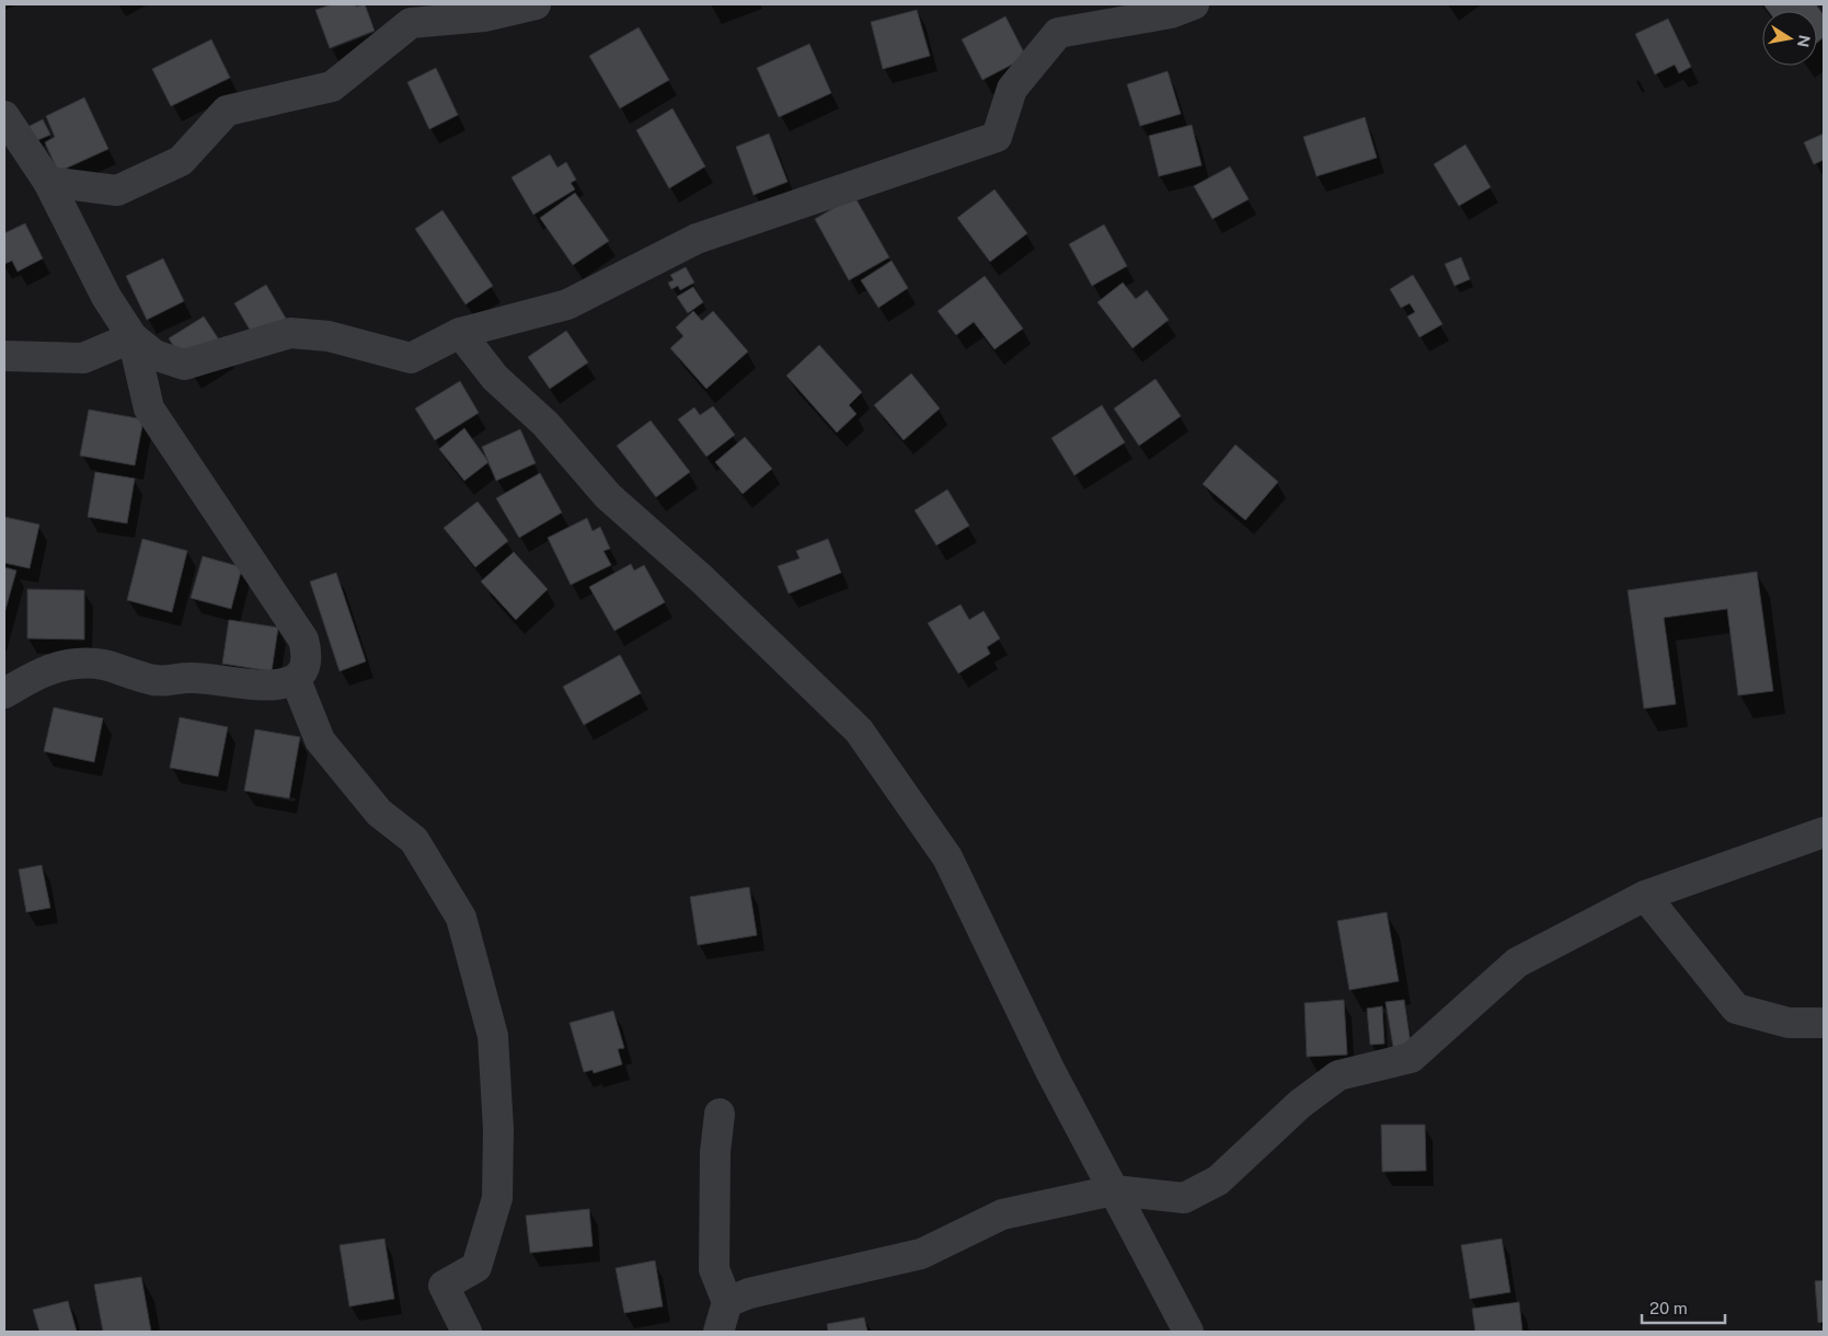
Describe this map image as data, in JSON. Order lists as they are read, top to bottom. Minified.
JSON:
{"scale_bar":"20 m","north":"right"}
